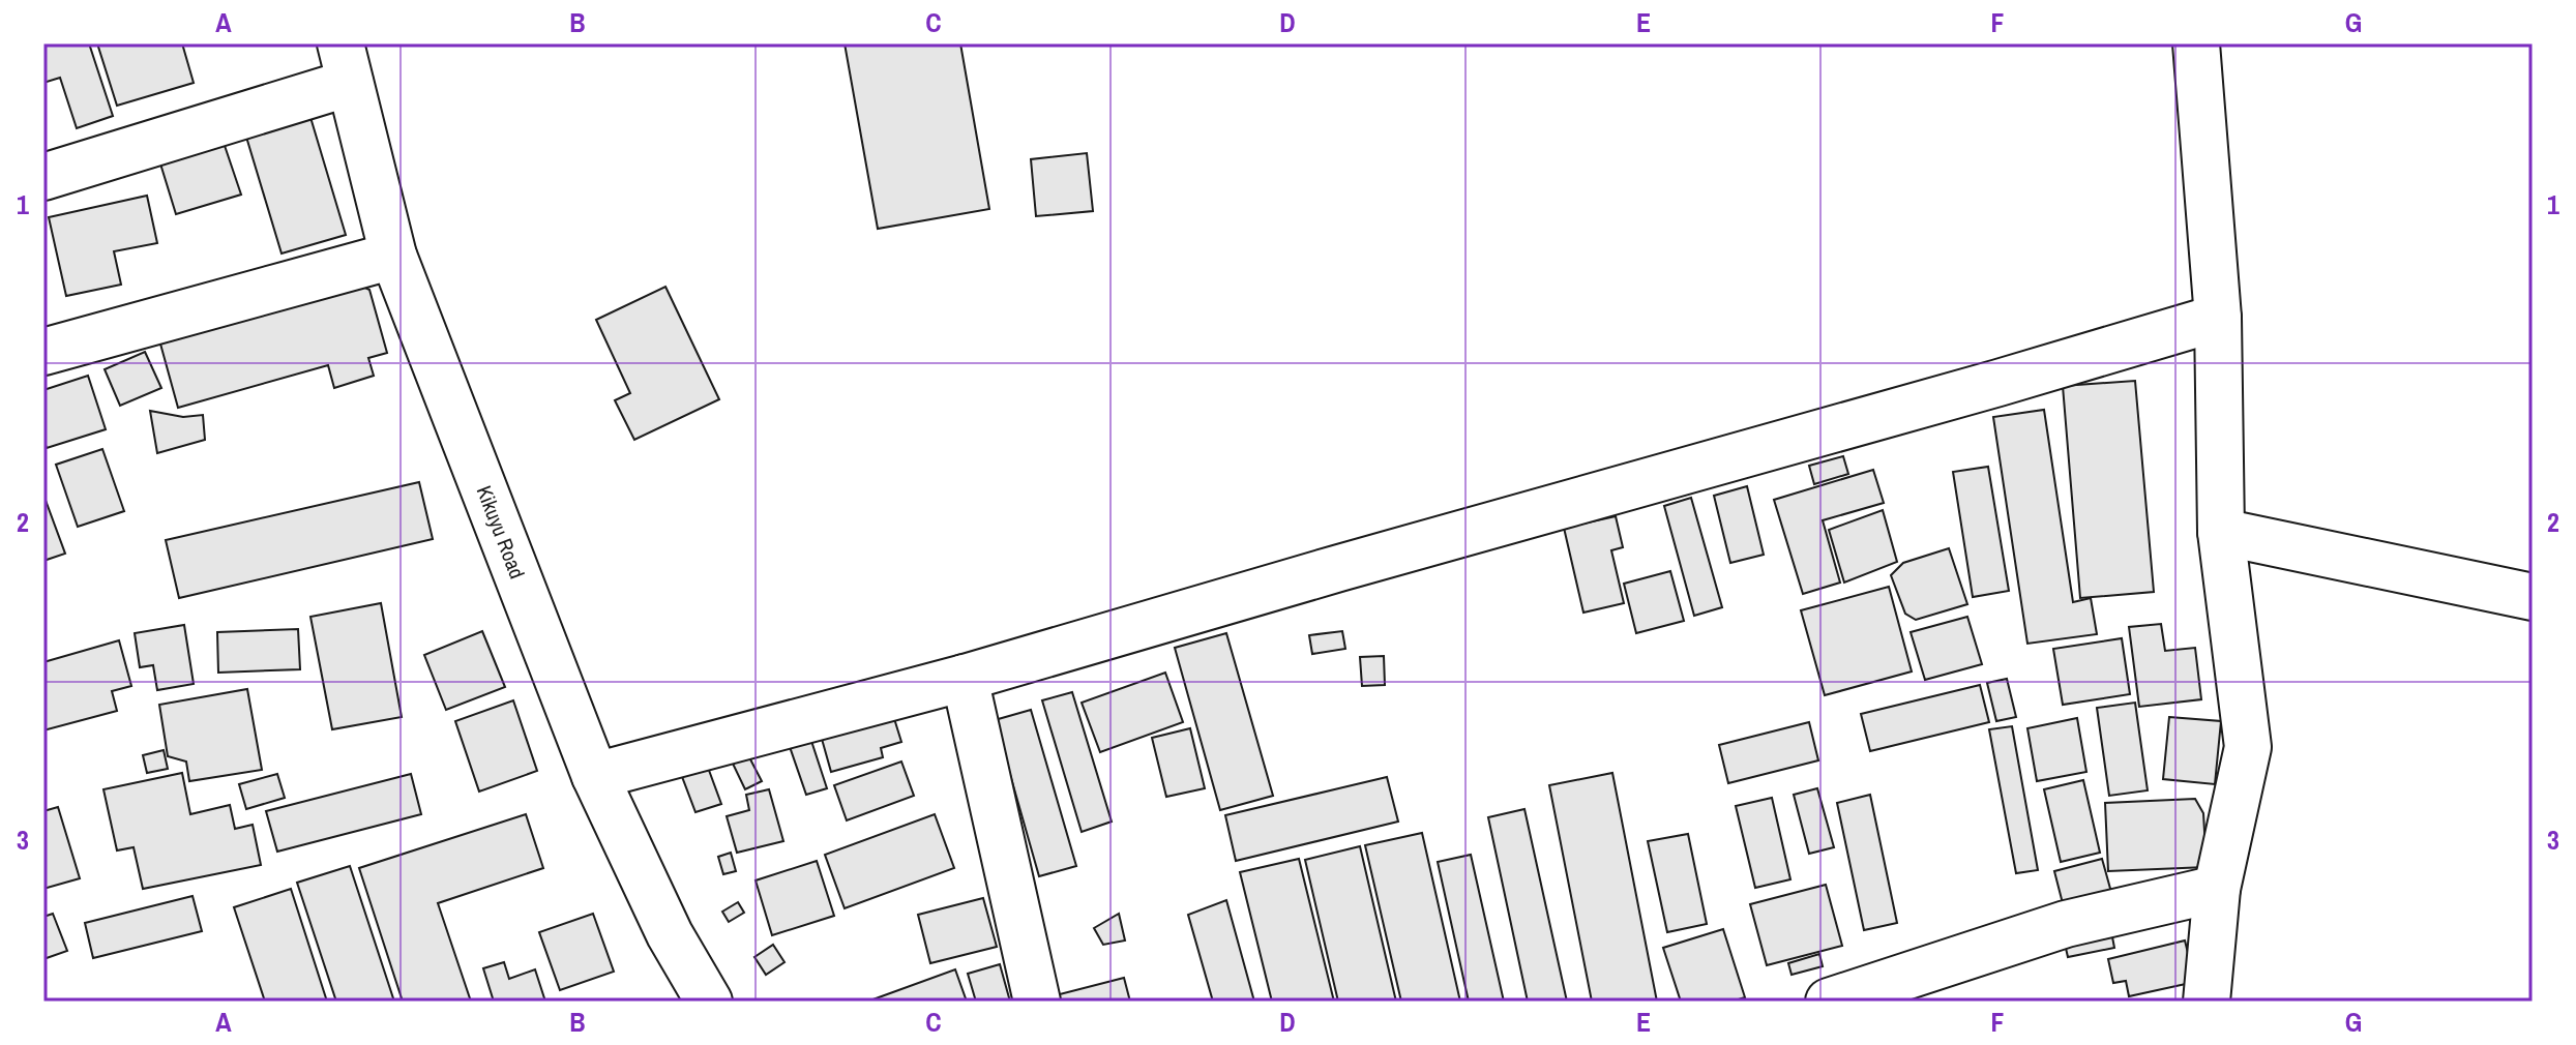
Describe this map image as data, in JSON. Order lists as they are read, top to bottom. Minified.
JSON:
{"streets":{"street":["Kikuyu Road"]},"grid":{"columns":["A","B","C","D","E","F","G"],"rows":["1","2","3"]}}
